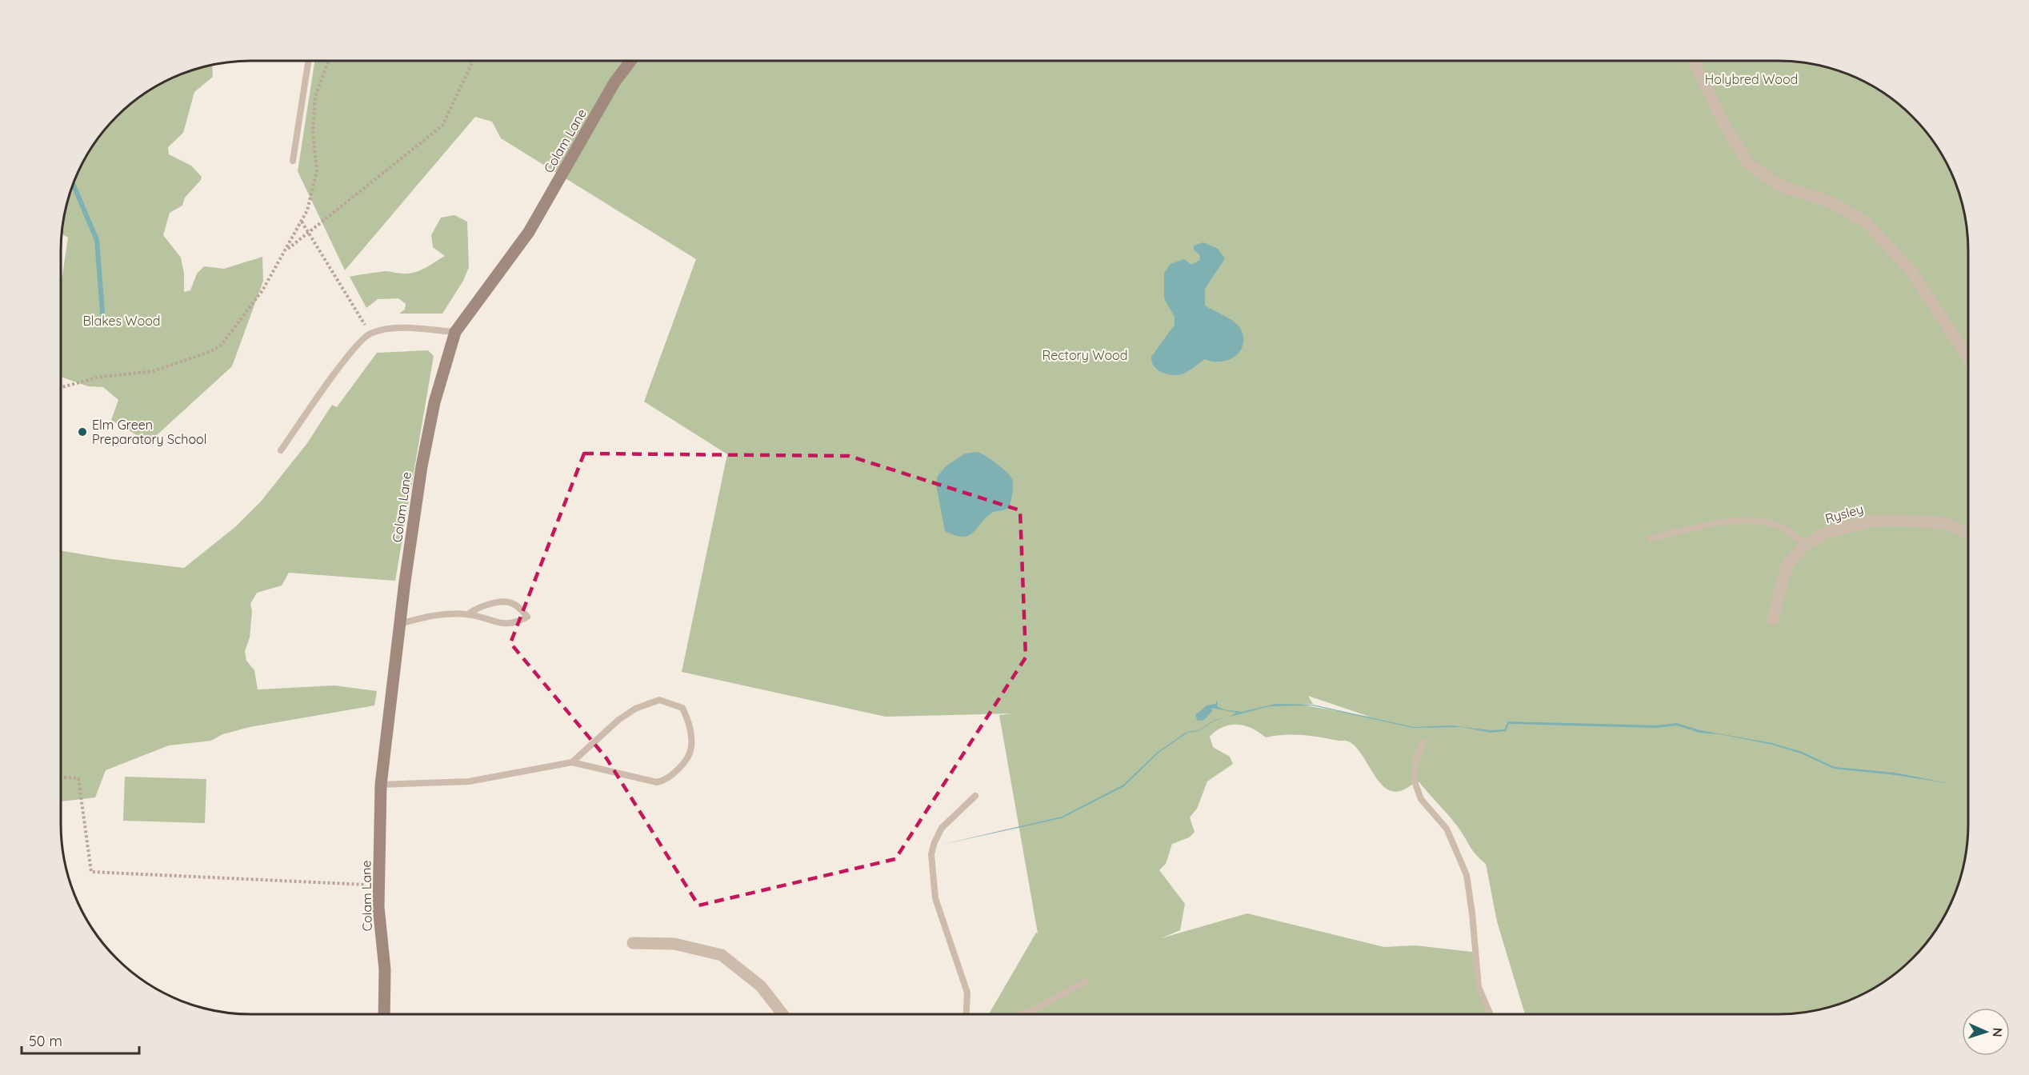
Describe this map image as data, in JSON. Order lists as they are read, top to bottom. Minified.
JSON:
{"streets":{"street":["Colam Lane","Rysley"]},"parks":["Holybred Wood","Blakes Wood","Rectory Wood"],"places":["Elm Green Preparatory School"],"scale_bar":"50 m","north":"right"}
